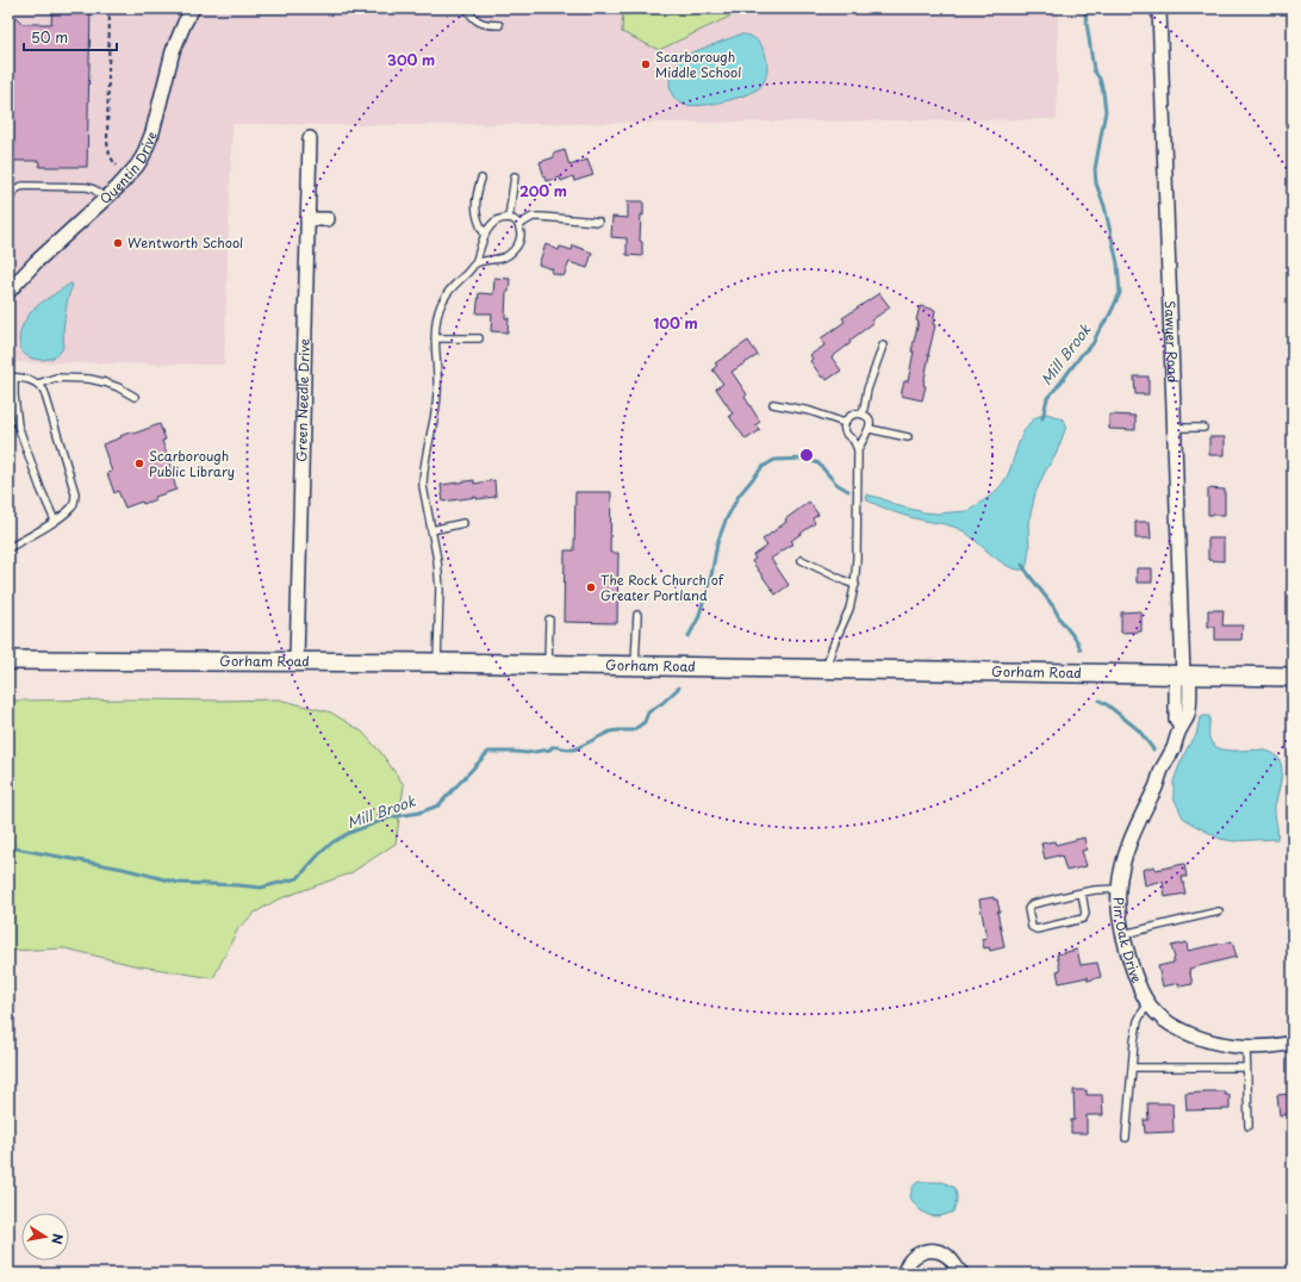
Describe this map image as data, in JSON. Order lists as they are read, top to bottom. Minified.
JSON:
{"streets":{"main road":["Gorham Road"],"street":["Quentin Drive","Sawyer Road","Green Needle Drive","Pin Oak Drive"]},"crossings":[["Sawyer Road","Gorham Road"],["Sawyer Road","Pin Oak Drive"],["Green Needle Drive","Gorham Road"]],"water":["Mill Brook"],"places":["Scarborough Middle School","Wentworth School","Scarborough Public Library","The Rock Church of Greater Portland"],"scale_bar":"50 m","north":"right","rings":["300 m","200 m","100 m"]}
